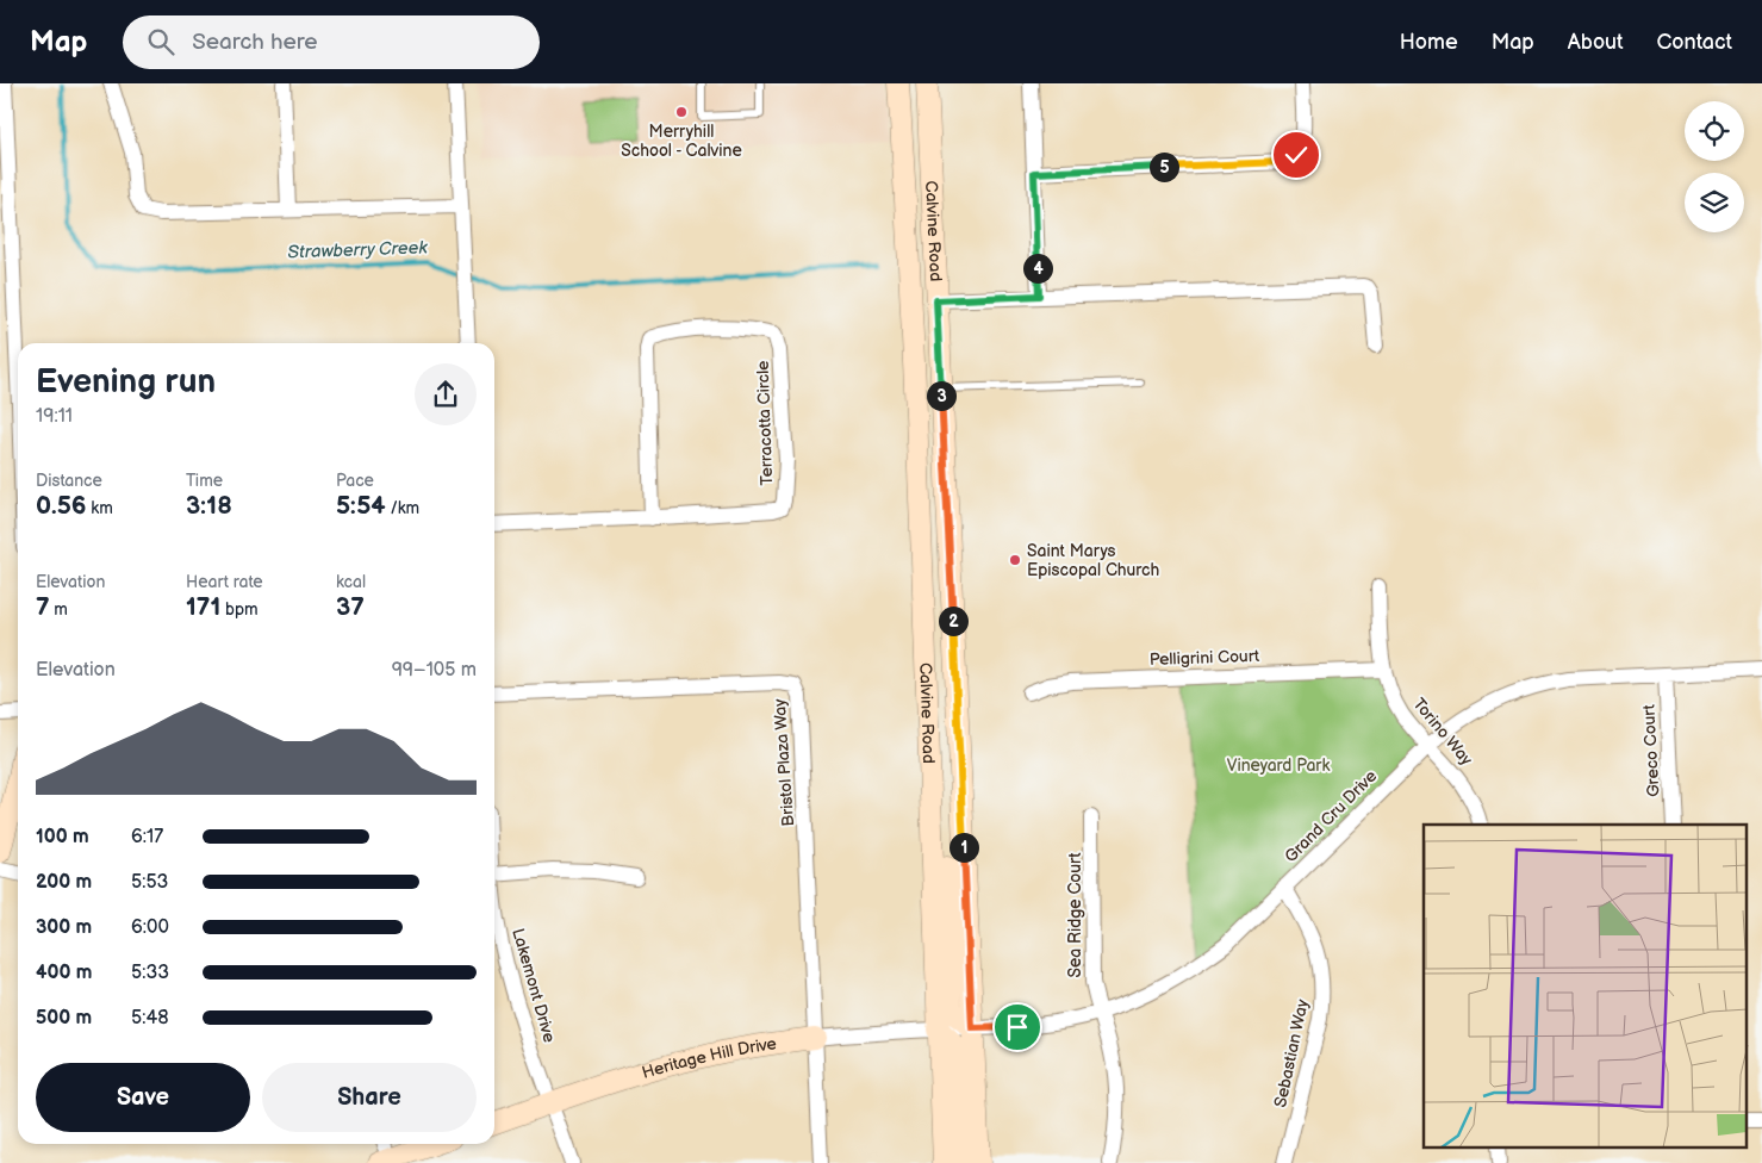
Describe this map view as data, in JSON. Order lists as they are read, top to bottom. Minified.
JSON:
{"streets":{"main road":["Calvine Road","Heritage Hill Drive"],"street":["Terracotta Circle","Pelligrini Court","Torino Way","Greco Court","Bristol Plaza Way","Grand Cru Drive","Sea Ridge Court","Lakemont Drive","Sebastian Way"]},"crossings":[["Calvine Road","Grand Cru Drive"],["Calvine Road","Heritage Hill Drive"],["Pelligrini Court","Torino Way"],["Torino Way","Grand Cru Drive"],["Greco Court","Grand Cru Drive"],["Bristol Plaza Way","Heritage Hill Drive"],["Grand Cru Drive","Sea Ridge Court"],["Grand Cru Drive","Sebastian Way"],["Grand Cru Drive","Heritage Hill Drive"],["Lakemont Drive","Heritage Hill Drive"]],"water":["Strawberry Creek"],"parks":["Vineyard Park"],"places":["Merryhill School - Calvine","Saint Marys Episcopal Church"],"page":{"header":"Map","search":"Search here","nav":["Home","Map","About","Contact"],"pins":["5","4","3","2","1"],"heading":["Evening run","19:11"],"stats":[["Distance","0.56 km"],["Time","3:18"],["Pace","5:54 /km"],["Elevation","7 m"],["Heart rate","171 bpm"],["kcal","37"]],"chart":["Elevation","99–105 m"],"list":[{"name":"100 m","note":"6:17"},{"name":"200 m","note":"5:53"},{"name":"300 m","note":"6:00"},{"name":"400 m","note":"5:33"},{"name":"500 m","note":"5:48"}],"buttons":["Save","Share"]}}
